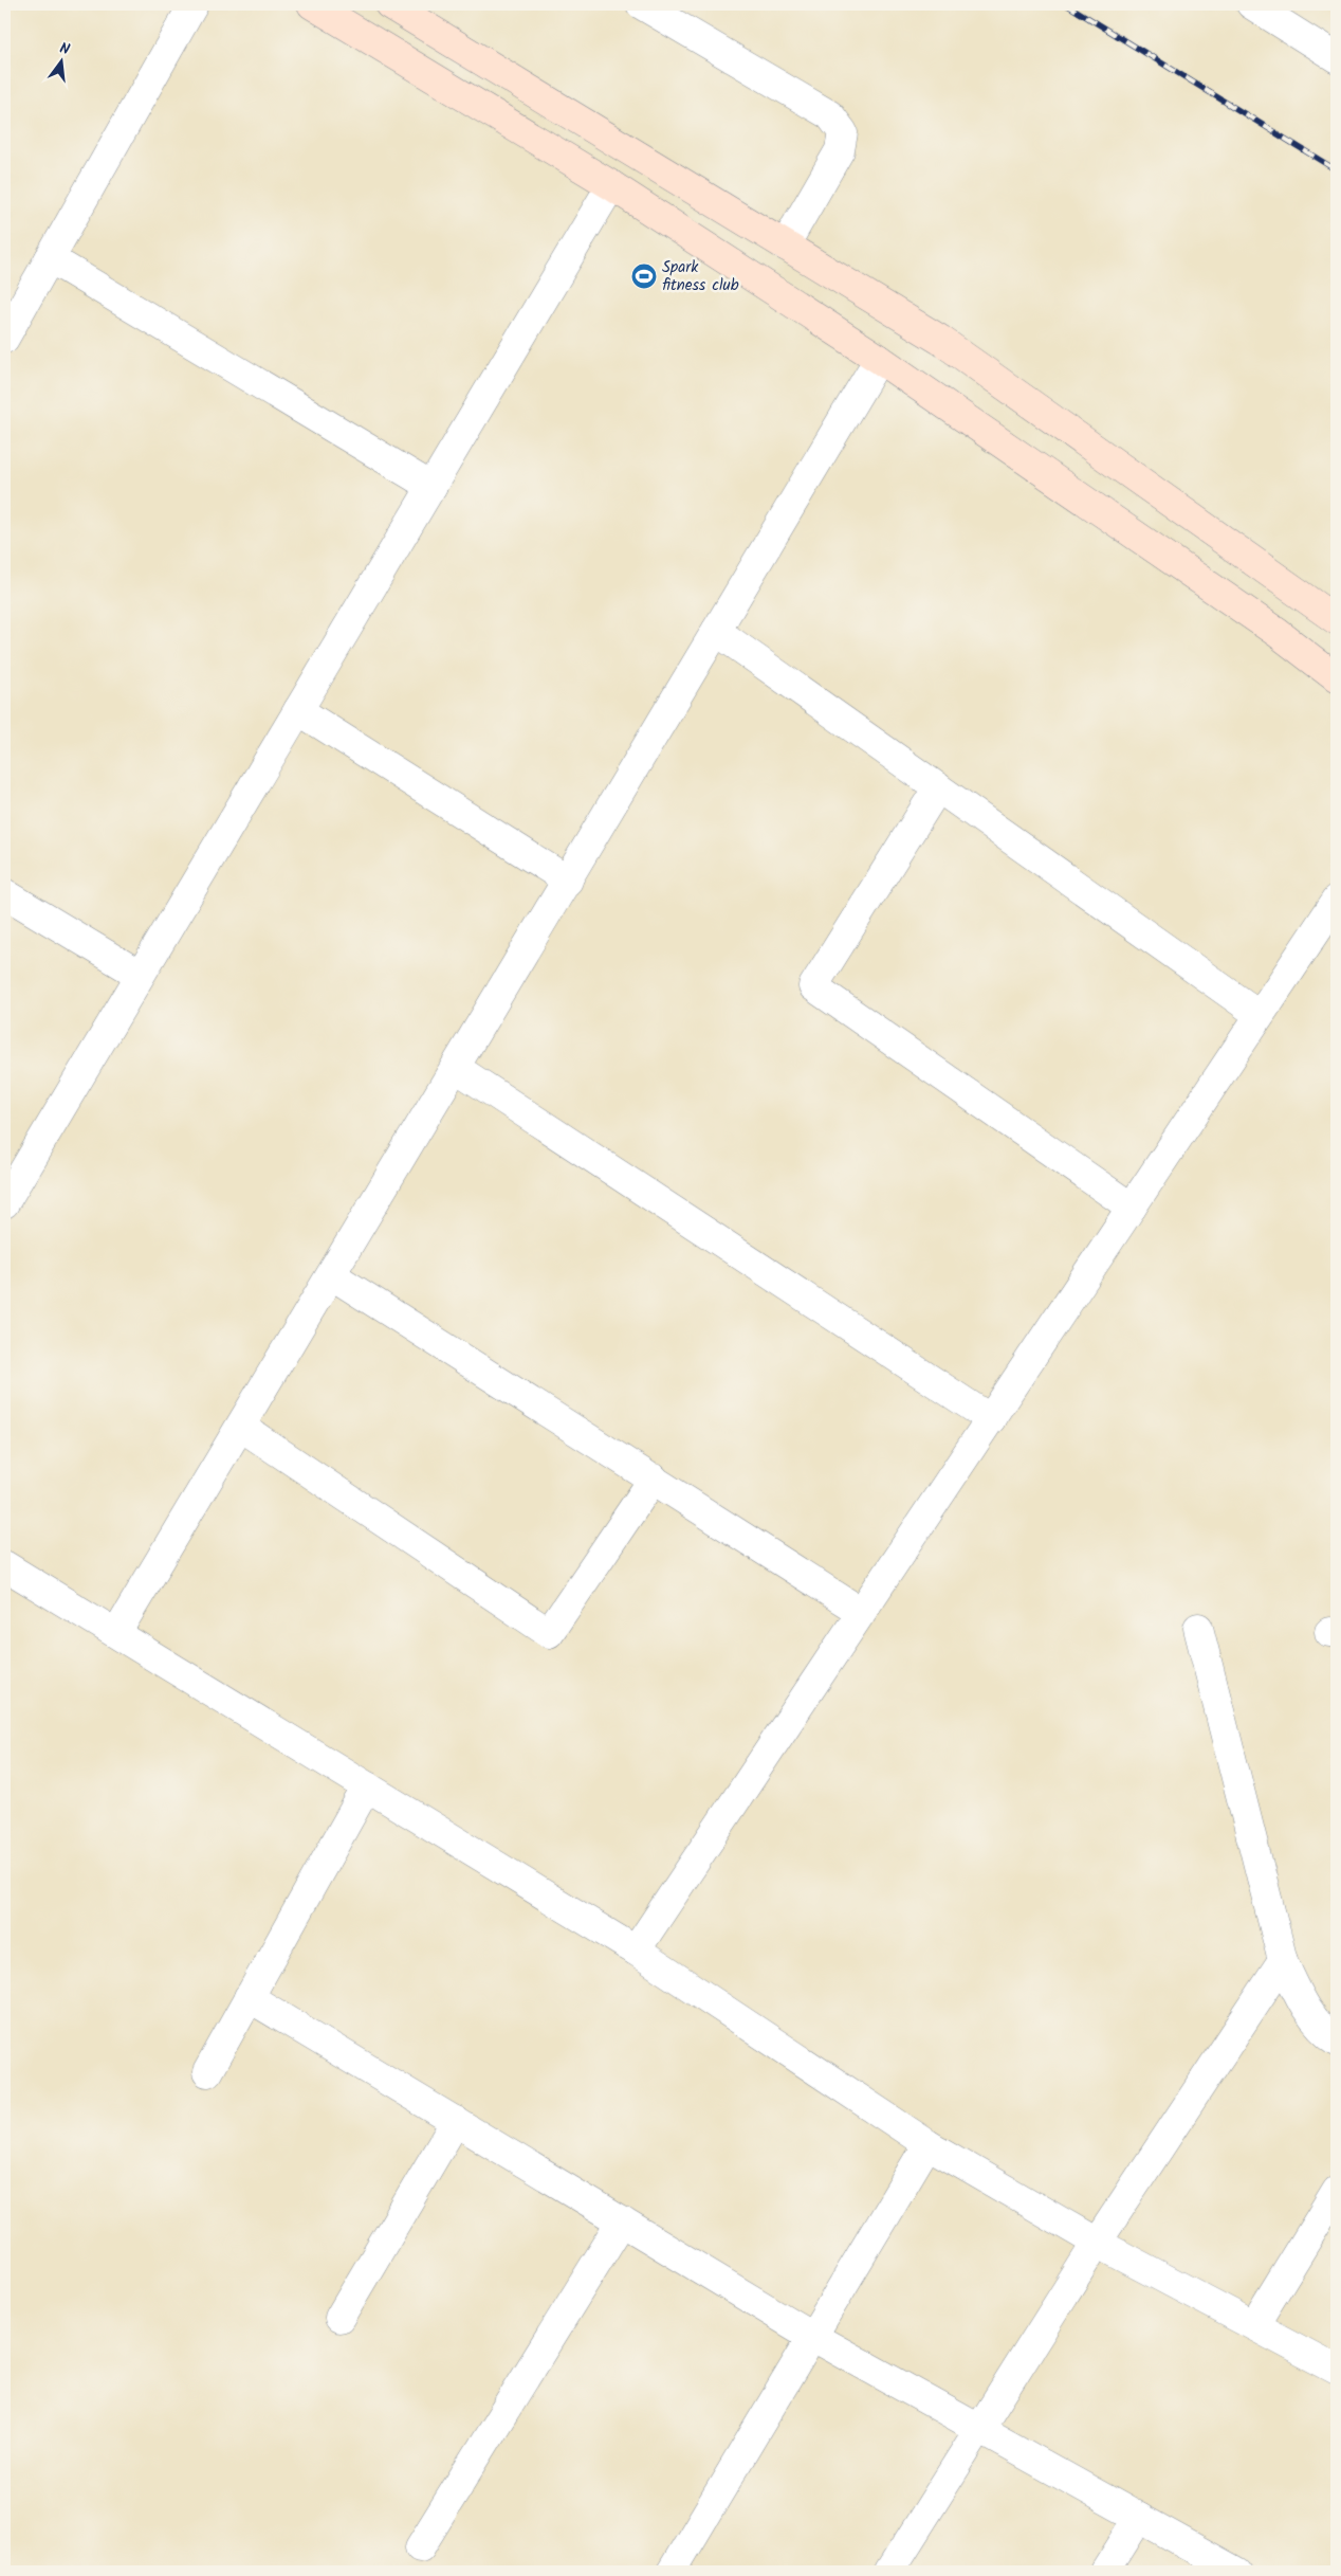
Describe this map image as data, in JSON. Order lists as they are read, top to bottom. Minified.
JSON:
{"places":{"sports":["Spark fitness club"]},"north":"top"}
